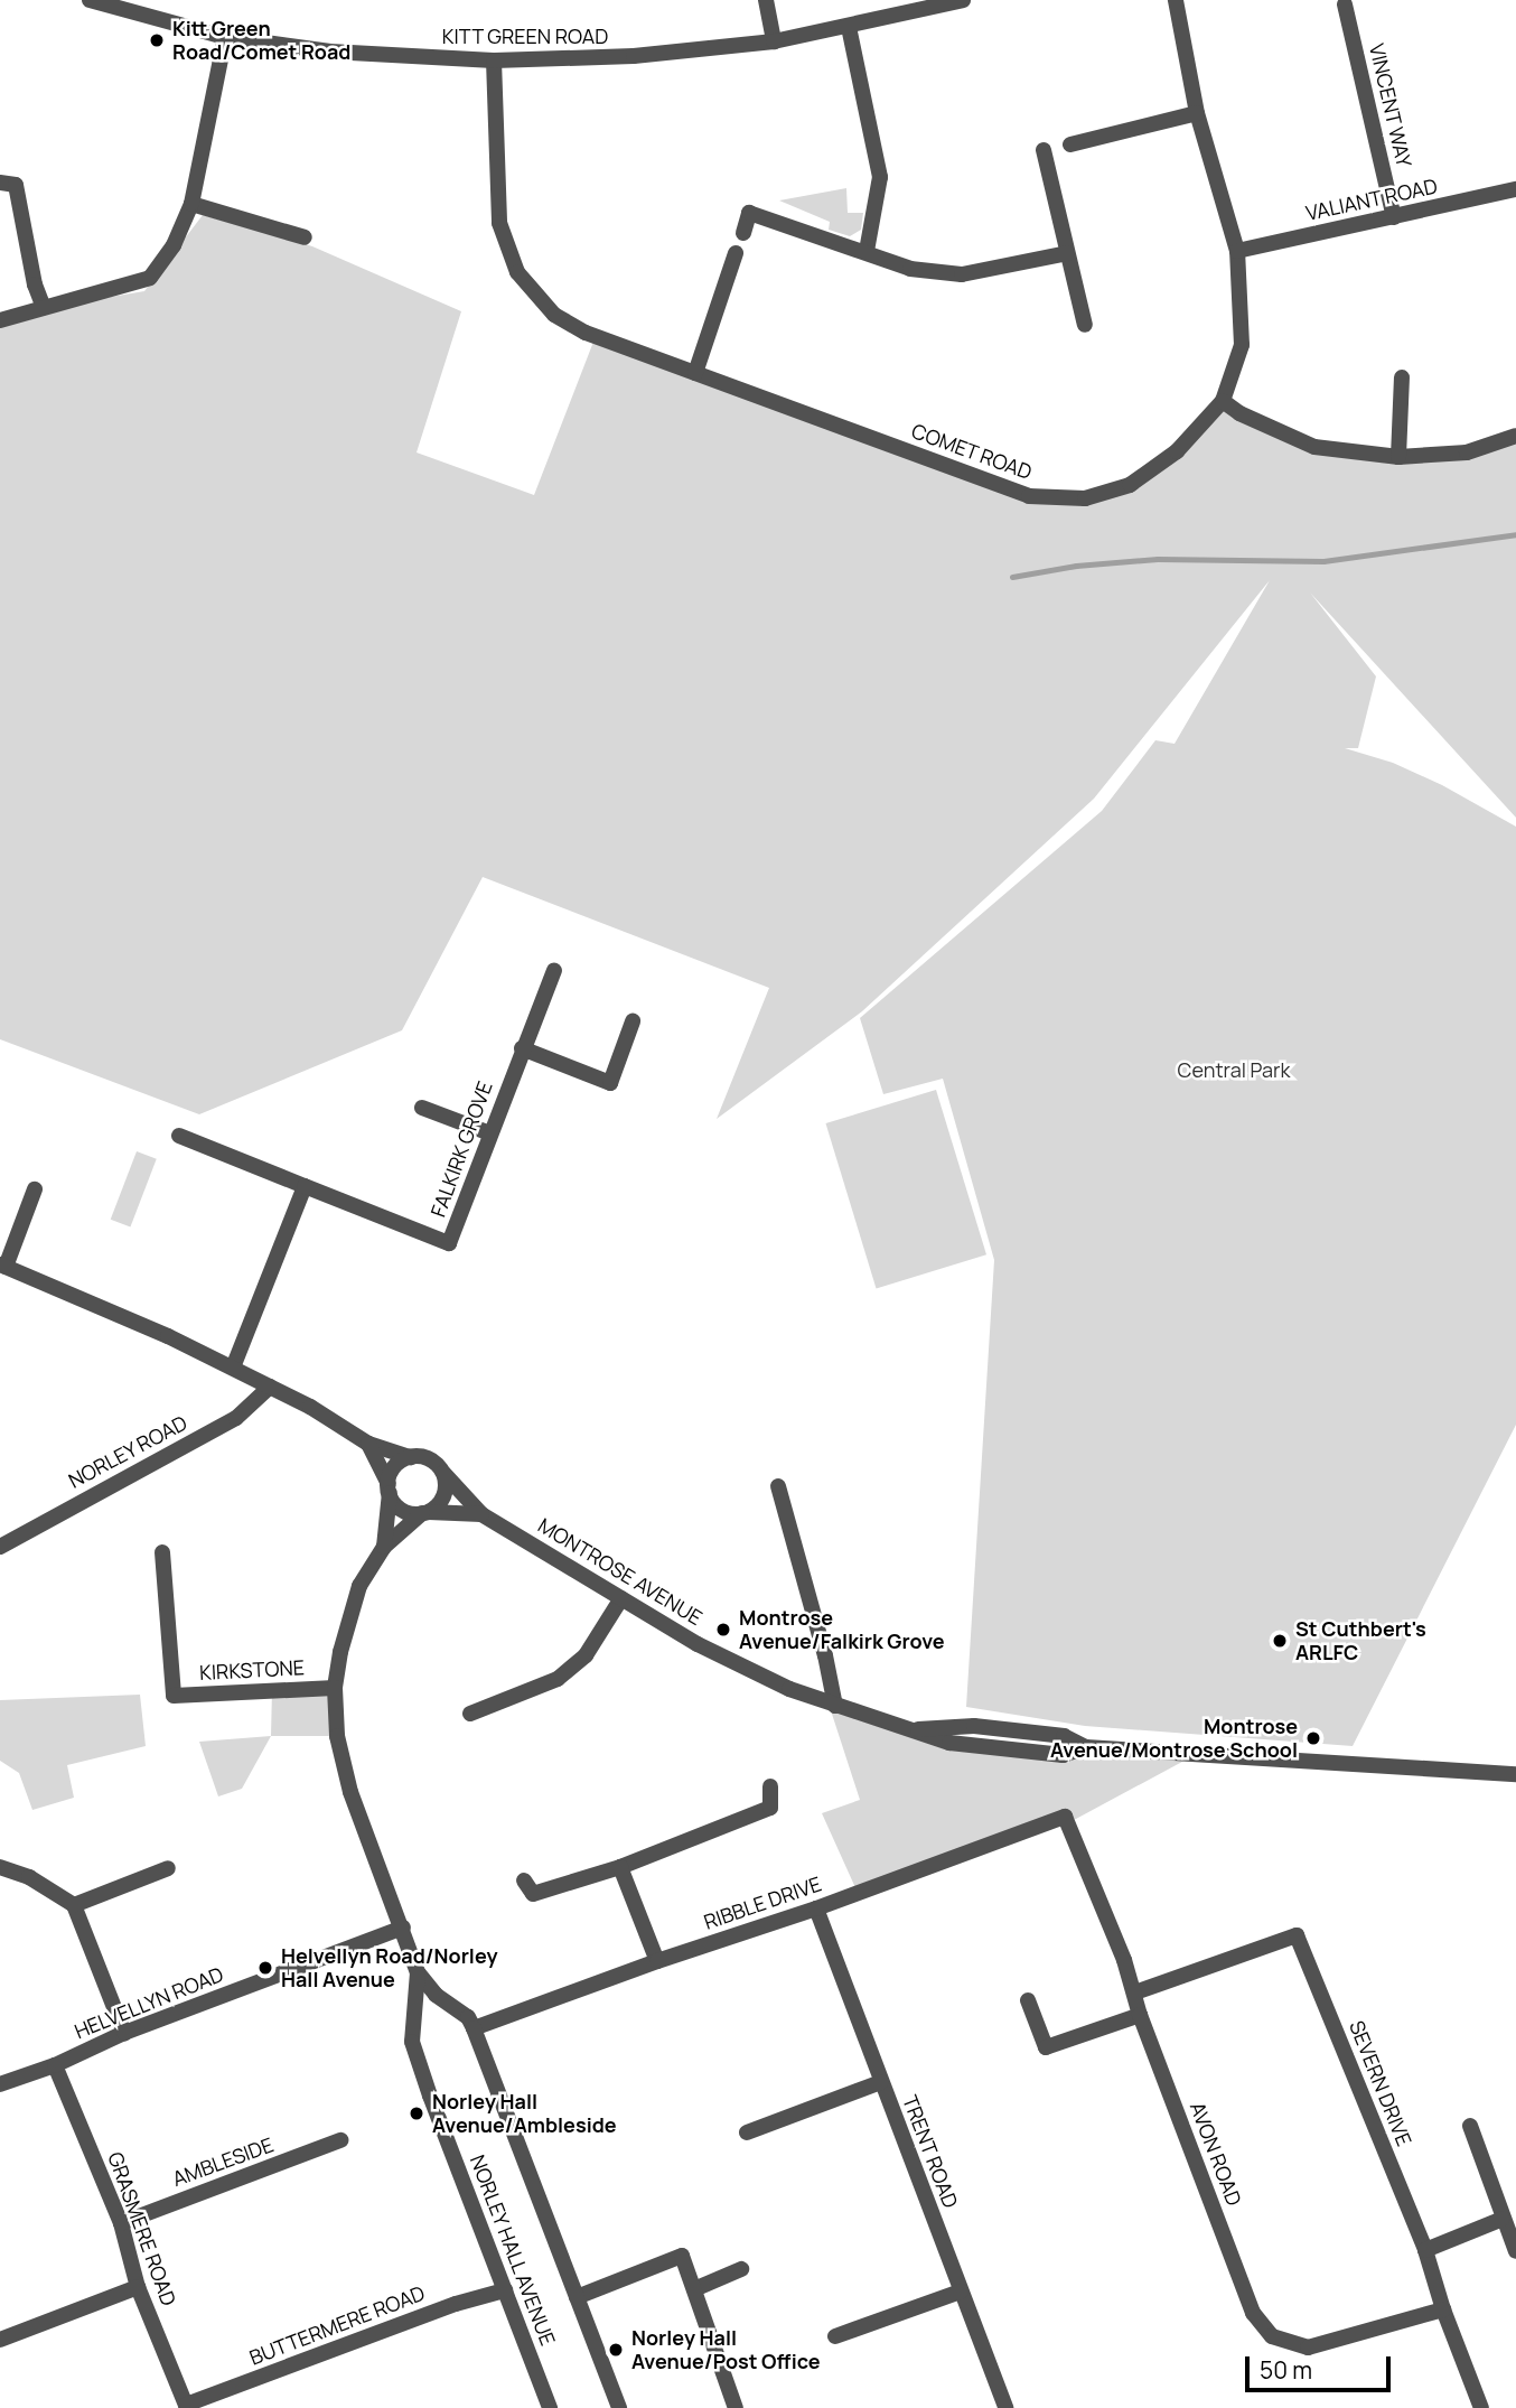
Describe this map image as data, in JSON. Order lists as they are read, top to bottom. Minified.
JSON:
{"streets":{"street":["KITT GREEN ROAD","VINCENT WAY","VALIANT ROAD","COMET ROAD","FALKIRK GROVE","NORLEY ROAD","MONTROSE AVENUE","KIRKSTONE","RIBBLE DRIVE","HELVELLYN ROAD","SEVERN DRIVE","TRENT ROAD","AVON ROAD","AMBLESIDE","GRASMERE ROAD","NORLEY HALL AVENUE","BUTTERMERE ROAD"]},"crossings":[["KITT GREEN ROAD","COMET ROAD"],["VINCENT WAY","VALIANT ROAD"],["VALIANT ROAD","COMET ROAD"],["MONTROSE AVENUE","NORLEY HALL AVENUE"],["KIRKSTONE","NORLEY HALL AVENUE"],["RIBBLE DRIVE","TRENT ROAD"],["RIBBLE DRIVE","AVON ROAD"],["RIBBLE DRIVE","NORLEY HALL AVENUE"],["HELVELLYN ROAD","GRASMERE ROAD"],["HELVELLYN ROAD","NORLEY HALL AVENUE"],["SEVERN DRIVE","AVON ROAD"],["AMBLESIDE","GRASMERE ROAD"],["GRASMERE ROAD","BUTTERMERE ROAD"],["NORLEY HALL AVENUE","BUTTERMERE ROAD"]],"parks":["Central Park"],"places":["Kitt Green Road/Comet Road","Montrose Avenue/Falkirk Grove","St Cuthbert's ARLFC","Montrose Avenue/Montrose School","Helvellyn Road/Norley Hall Avenue","Norley Hall Avenue/Ambleside","Norley Hall Avenue/Post Office"],"scale_bar":"50 m"}
